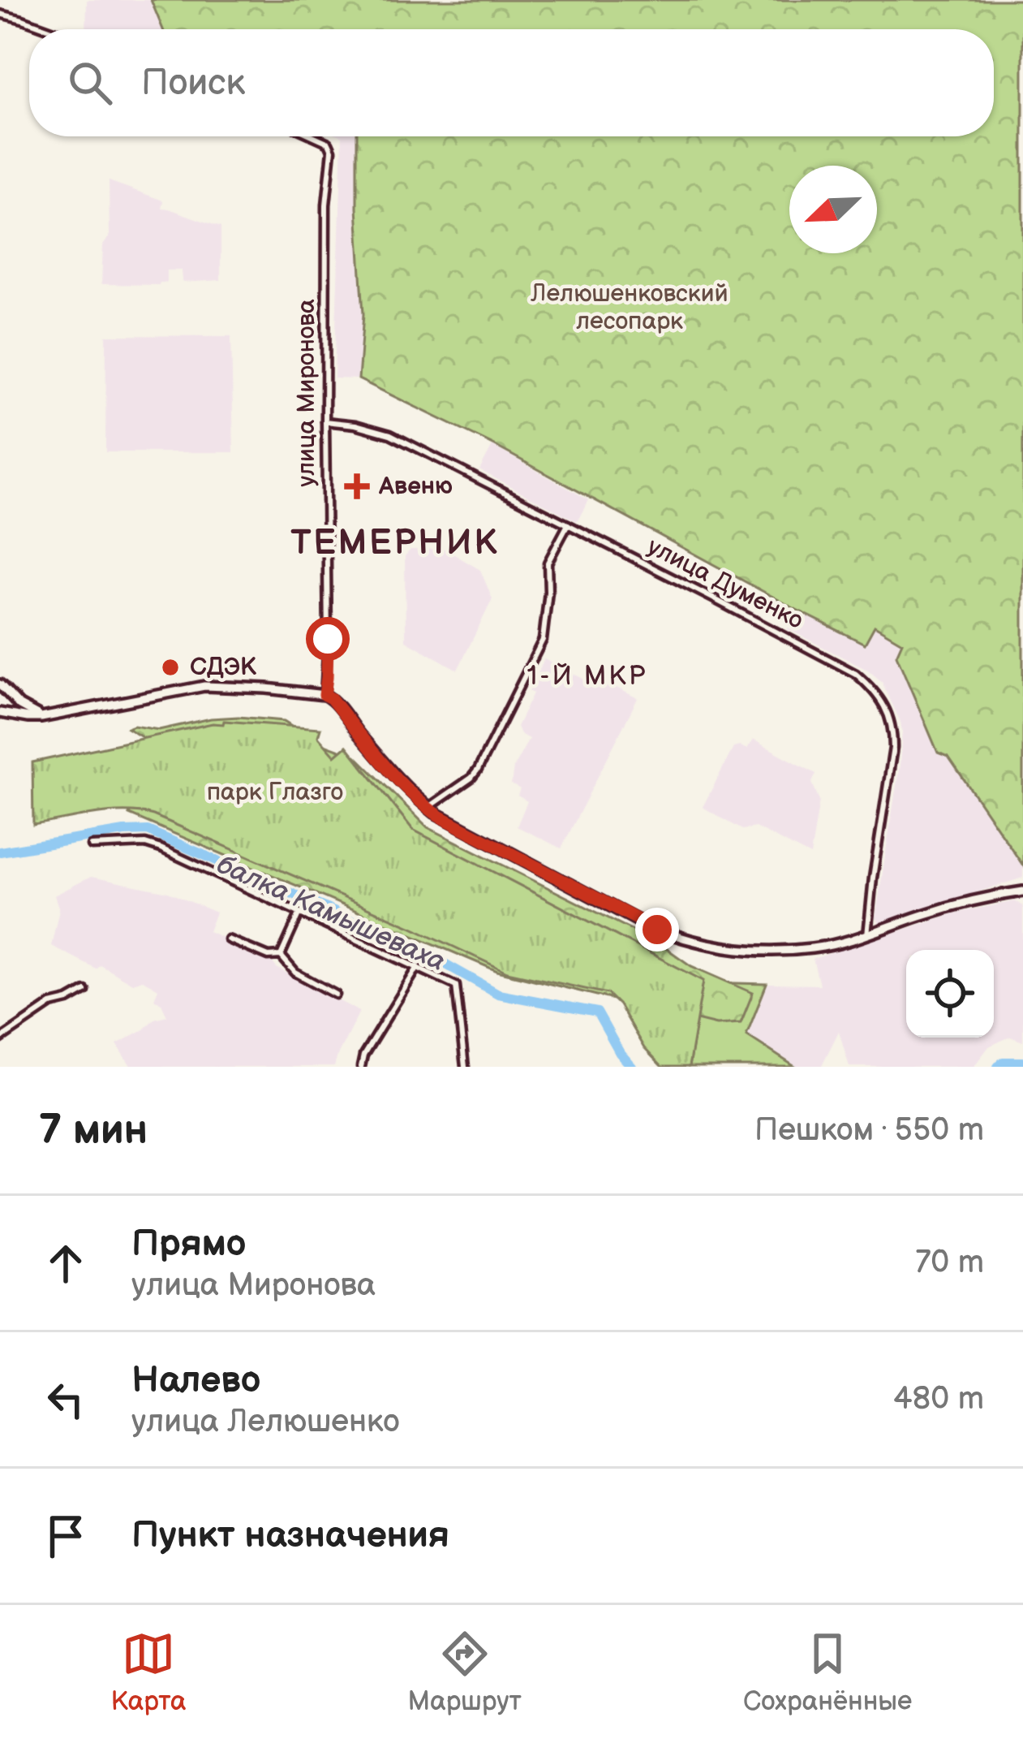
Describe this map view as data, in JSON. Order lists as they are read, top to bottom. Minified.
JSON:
{"streets":{"street":["улица Миронова","улица Думенко"]},"crossings":[["улица Миронова","улица Думенко"]],"districts":["ТЕМЕРНИК","1-Й МКР"],"water":["балка Камышеваха"],"parks":["Лелюшенковский лесопарк","парк Глазго"],"places":{"health":["Авеню"],"other":["СДЭК"]},"north":"bottom left","page":{"search":"Поиск","heading":["7 мин","Пешком · 550 m"],"list":[["Прямо","улица Миронова","70 m"],["Налево","улица Лелюшенко","480 m"],"Пункт назначения"],"nav":["Карта","Маршрут","Сохранённые"]}}
